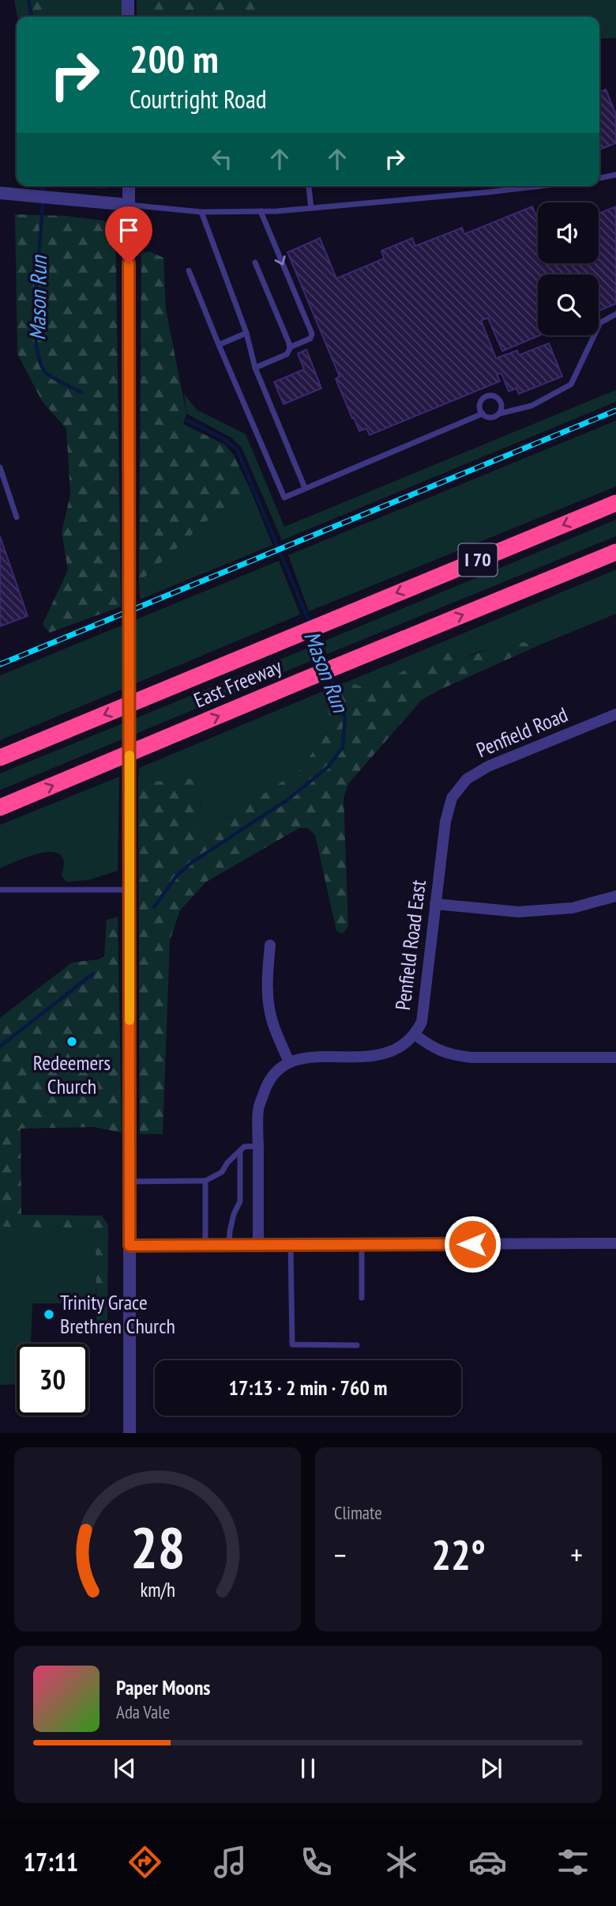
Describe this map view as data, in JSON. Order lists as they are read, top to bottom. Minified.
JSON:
{"streets":{"highway":["I 70","East Freeway"],"street":["Penfield Road","Penfield Road East"]},"crossings":[["Penfield Road","Penfield Road East"]],"water":["Mason Run"],"places":["Redeemers Church","Trinity Grace Brethren Church"],"page":{"turn":["200 m","Courtright Road"],"limit":"30","trip":"17:13 · 2 min · 760 m","tile":"Climate","heat":["−","22°","+"],"song":["Paper Moons","Ada Vale"],"tabs":"17:11","gauge":["28","km/h"]}}
